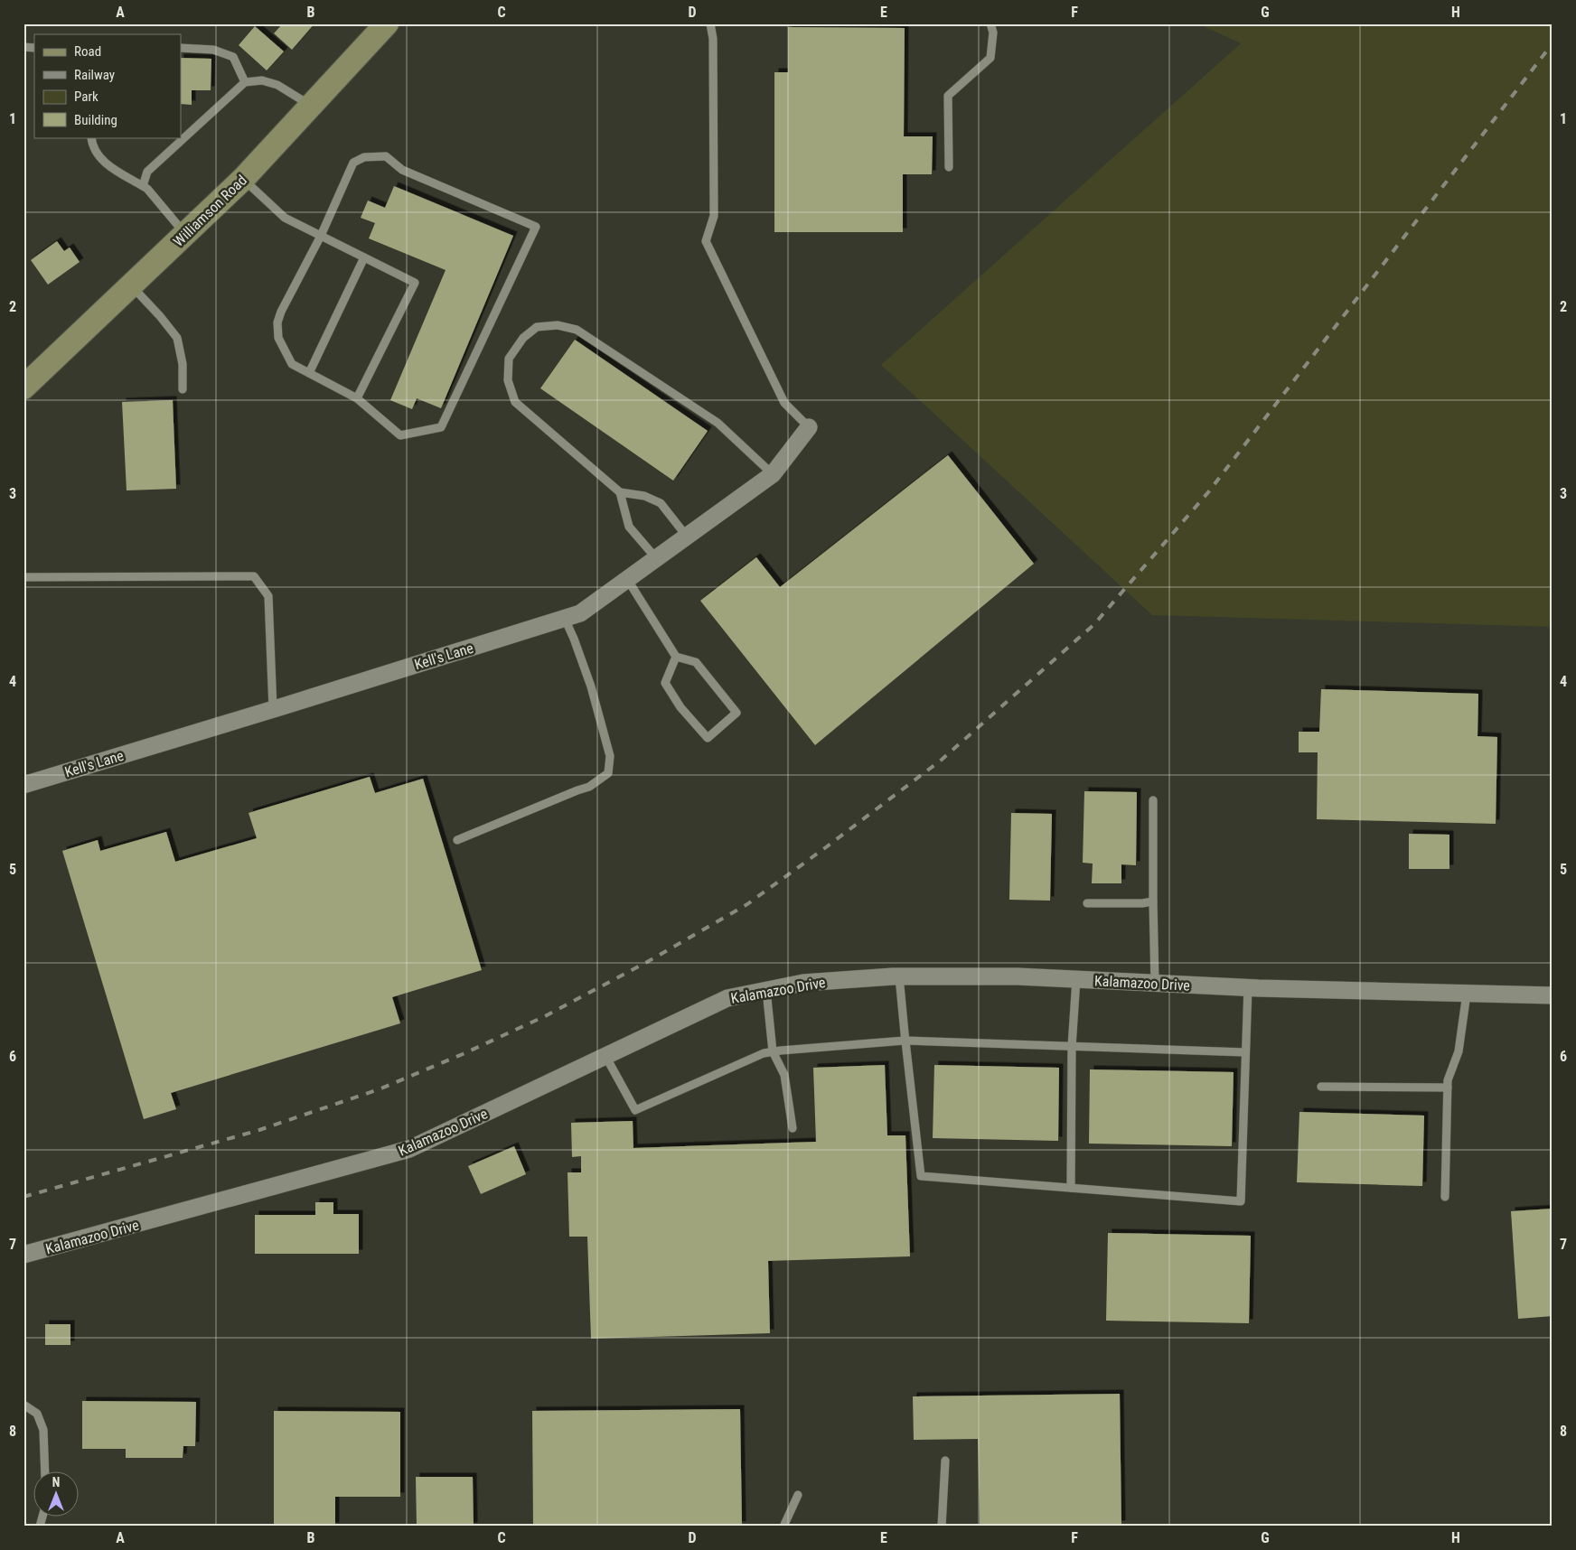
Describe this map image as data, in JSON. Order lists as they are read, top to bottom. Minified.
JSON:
{"streets":{"main road":["Williamson Road"],"street":["Kell's Lane","Kalamazoo Drive"]},"legend":["Road","Railway","Park","Building"],"north":"top","grid":{"columns":["A","B","C","D","E","F","G","H"],"rows":["1","2","3","4","5","6","7","8"]}}
